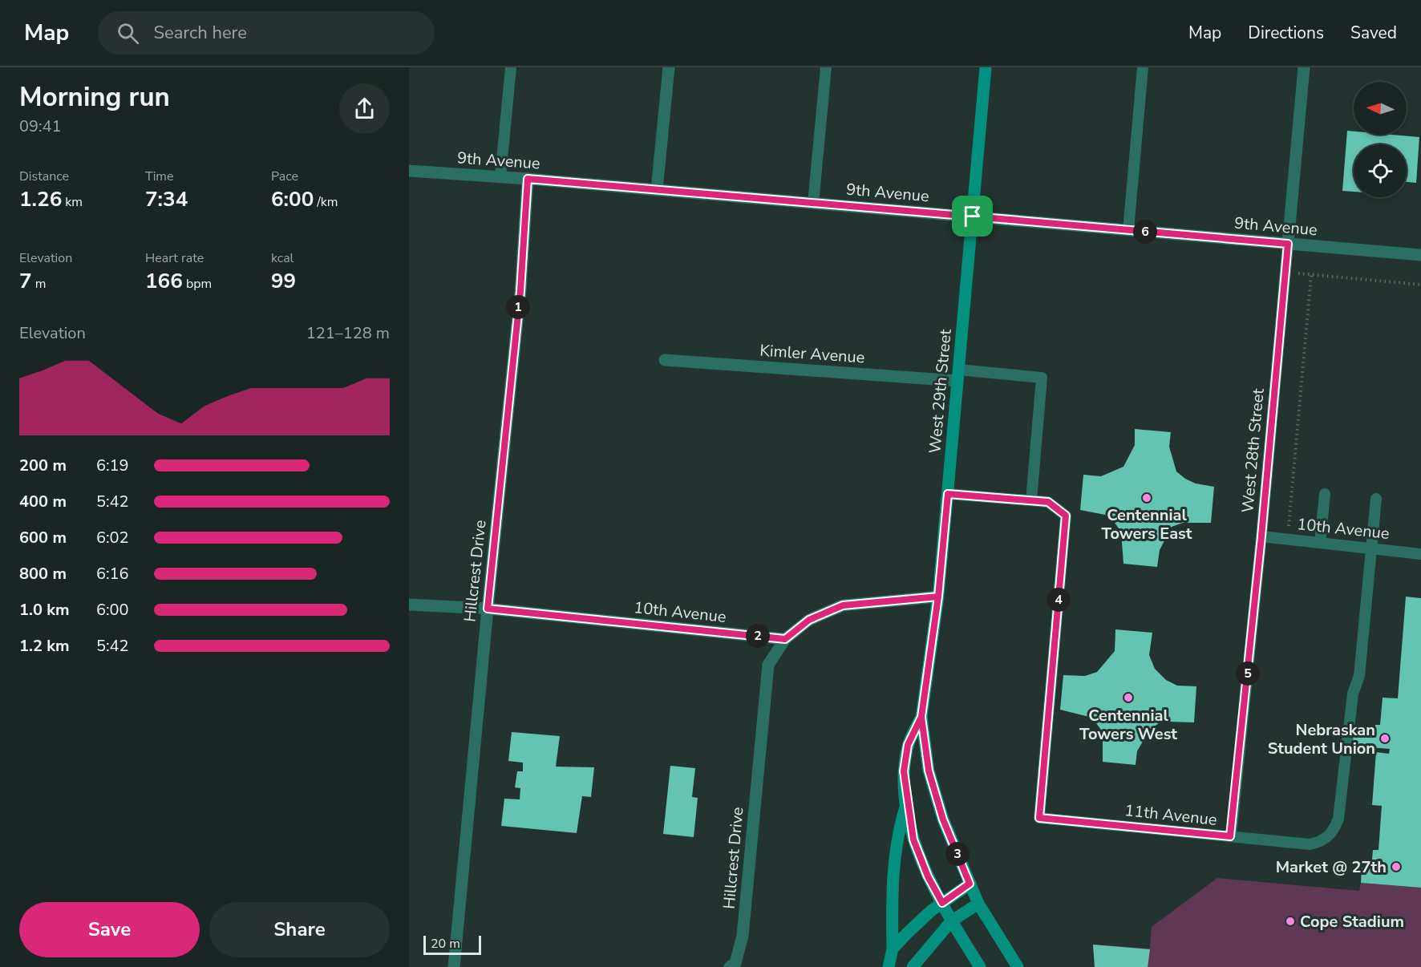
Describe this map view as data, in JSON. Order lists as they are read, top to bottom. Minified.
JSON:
{"streets":{"street":["9th Avenue","Kimler Avenue","West 29th Street","West 28th Street","10th Avenue","Hillcrest Drive"],"lane":["11th Avenue"]},"crossings":[["9th Avenue","West 29th Street"],["9th Avenue","West 28th Street"],["9th Avenue","Hillcrest Drive"],["Kimler Avenue","West 29th Street"],["West 28th Street","10th Avenue"],["West 28th Street","11th Avenue"],["10th Avenue","Hillcrest Drive"],["10th Avenue","11th Avenue"]],"places":["Centennial Towers East","Centennial Towers West","Nebraskan Student Union","Market @ 27th","Cope Stadium"],"scale_bar":"20 m","north":"left","page":{"header":"Map","search":"Search here","nav":["Map","Directions","Saved"],"heading":["Morning run","09:41"],"stats":[["Distance","1.26 km"],["Time","7:34"],["Pace","6:00 /km"],["Elevation","7 m"],["Heart rate","166 bpm"],["kcal","99"]],"pins":["6","1","4","2","5","3"],"chart":["Elevation","121–128 m"],"list":[{"name":"200 m","note":"6:19"},{"name":"400 m","note":"5:42"},{"name":"600 m","note":"6:02"},{"name":"800 m","note":"6:16"},{"name":"1.0 km","note":"6:00"},{"name":"1.2 km","note":"5:42"}],"buttons":["Save","Share"],"scale":"20 m"}}
